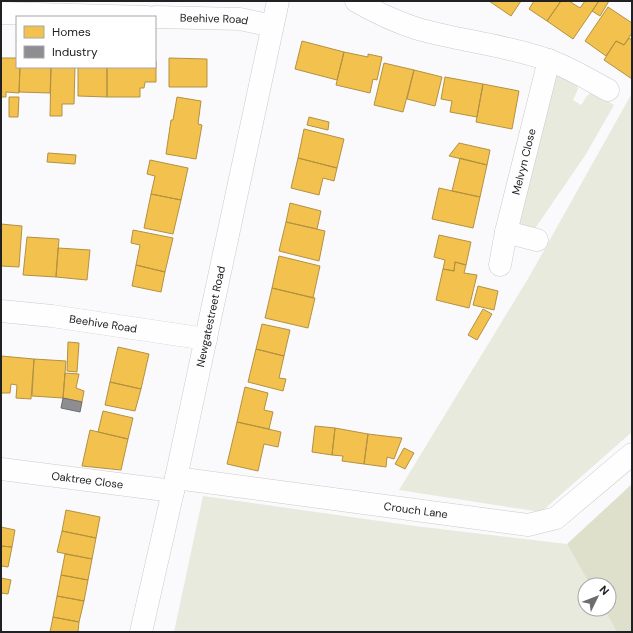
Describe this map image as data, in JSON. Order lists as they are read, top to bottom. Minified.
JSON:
{"streets":{"street":["Beehive Road","Melvyn Close","Newgatestreet Road","Oaktree Close","Crouch Lane"]},"crossings":[["Beehive Road","Newgatestreet Road"],["Newgatestreet Road","Oaktree Close"],["Newgatestreet Road","Crouch Lane"],["Oaktree Close","Crouch Lane"]],"legend":["Homes","Industry"],"north":"top right"}
